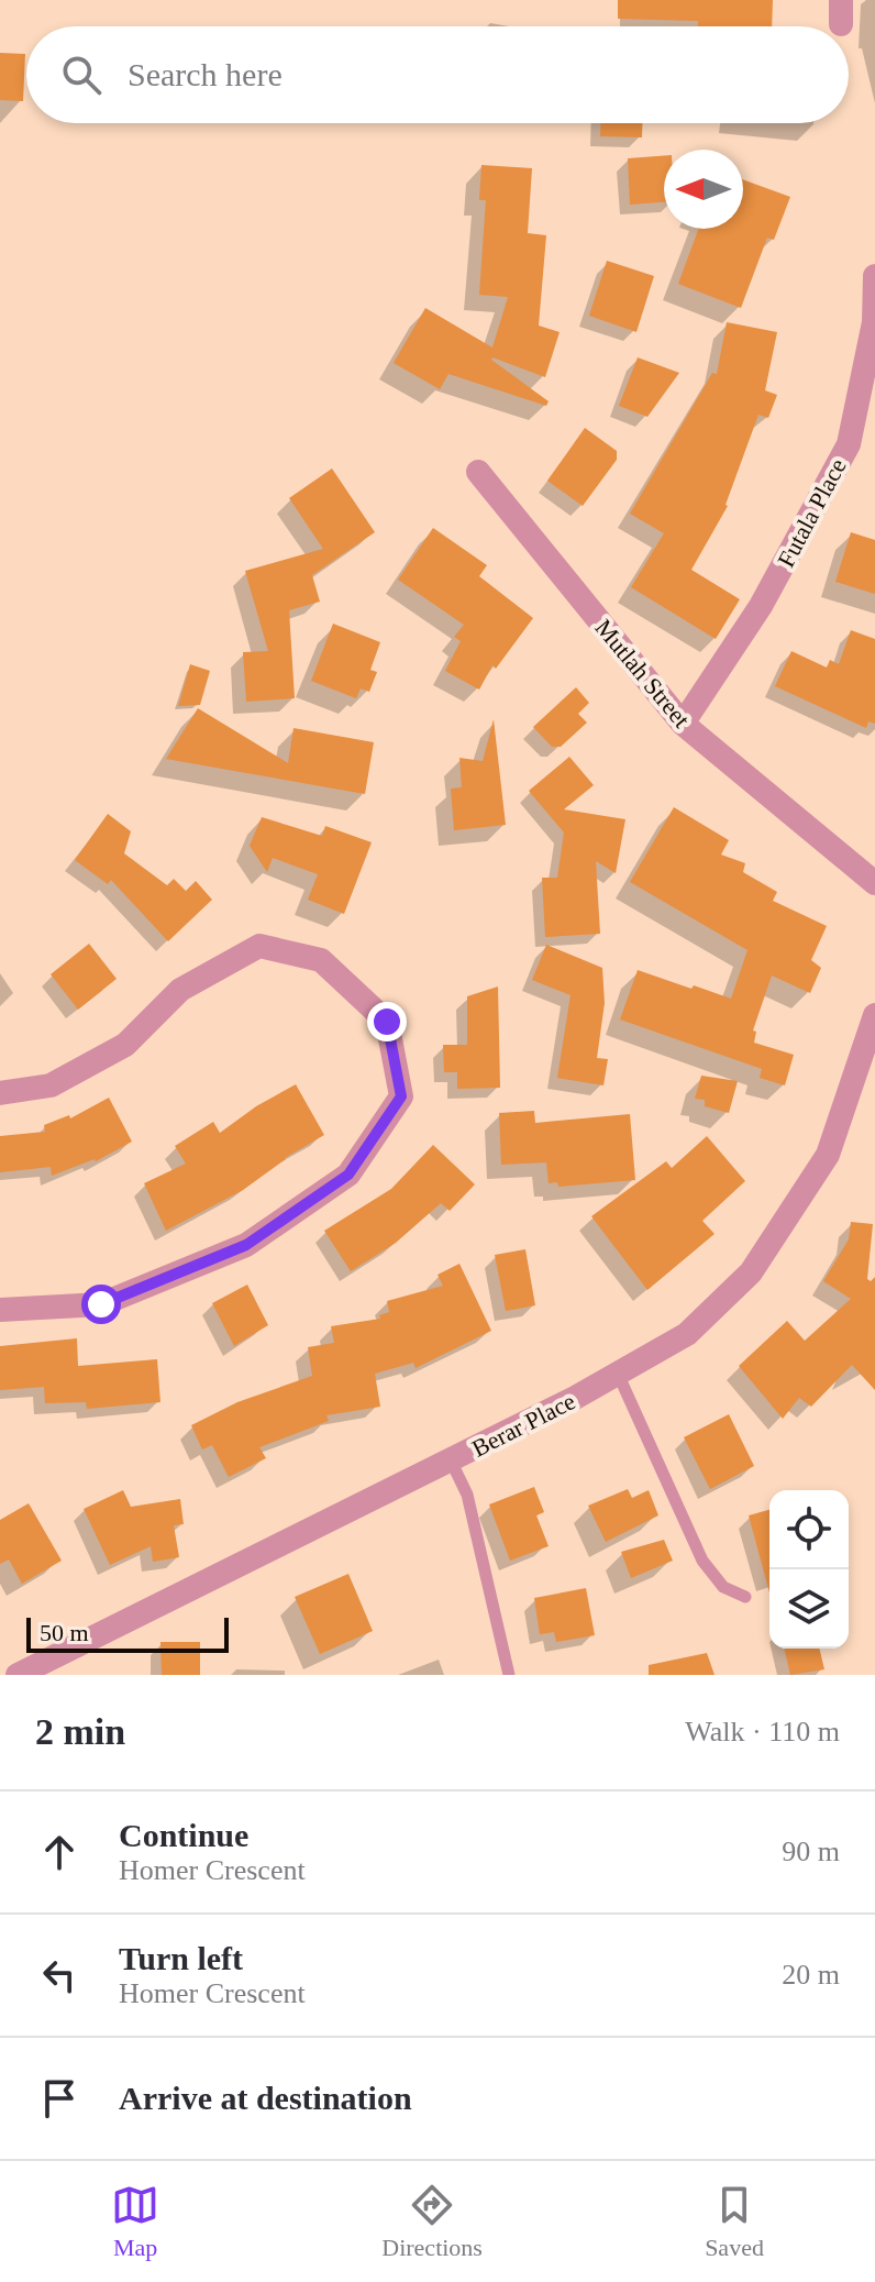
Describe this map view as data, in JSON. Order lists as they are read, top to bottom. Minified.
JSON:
{"streets":{"street":["Futala Place","Mutlah Street","Berar Place"]},"crossings":[["Futala Place","Mutlah Street"]],"scale_bar":"50 m","north":"left","page":{"search":"Search here","scale":"50 m","heading":["2 min","Walk · 110 m"],"list":[["Continue","Homer Crescent","90 m"],["Turn left","Homer Crescent","20 m"],"Arrive at destination"],"nav":["Map","Directions","Saved"]}}
